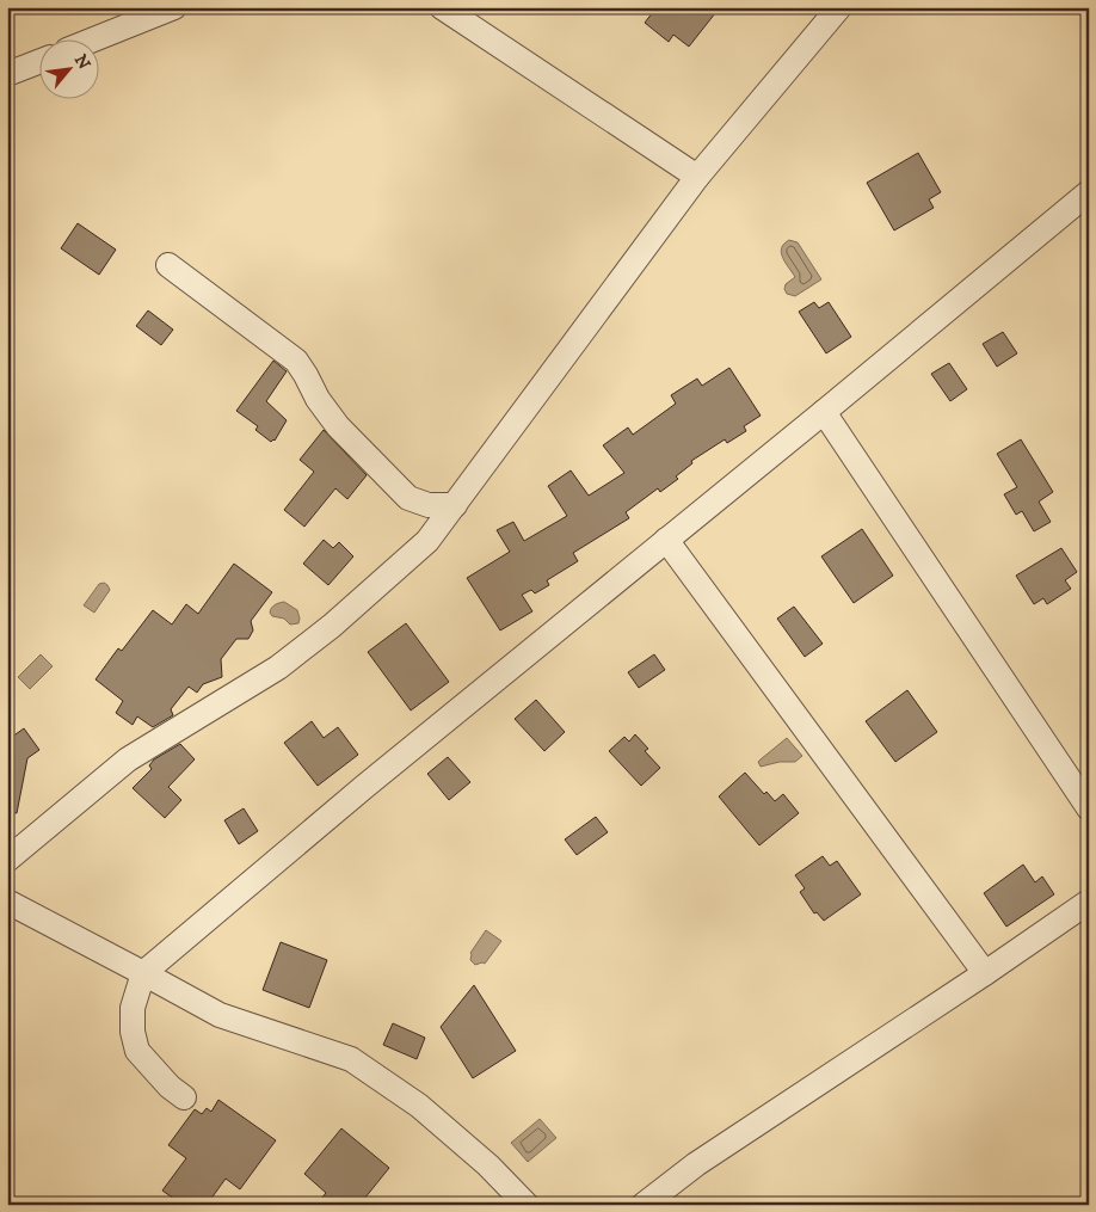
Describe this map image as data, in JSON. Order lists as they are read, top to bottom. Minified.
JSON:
{"north":"top right"}
